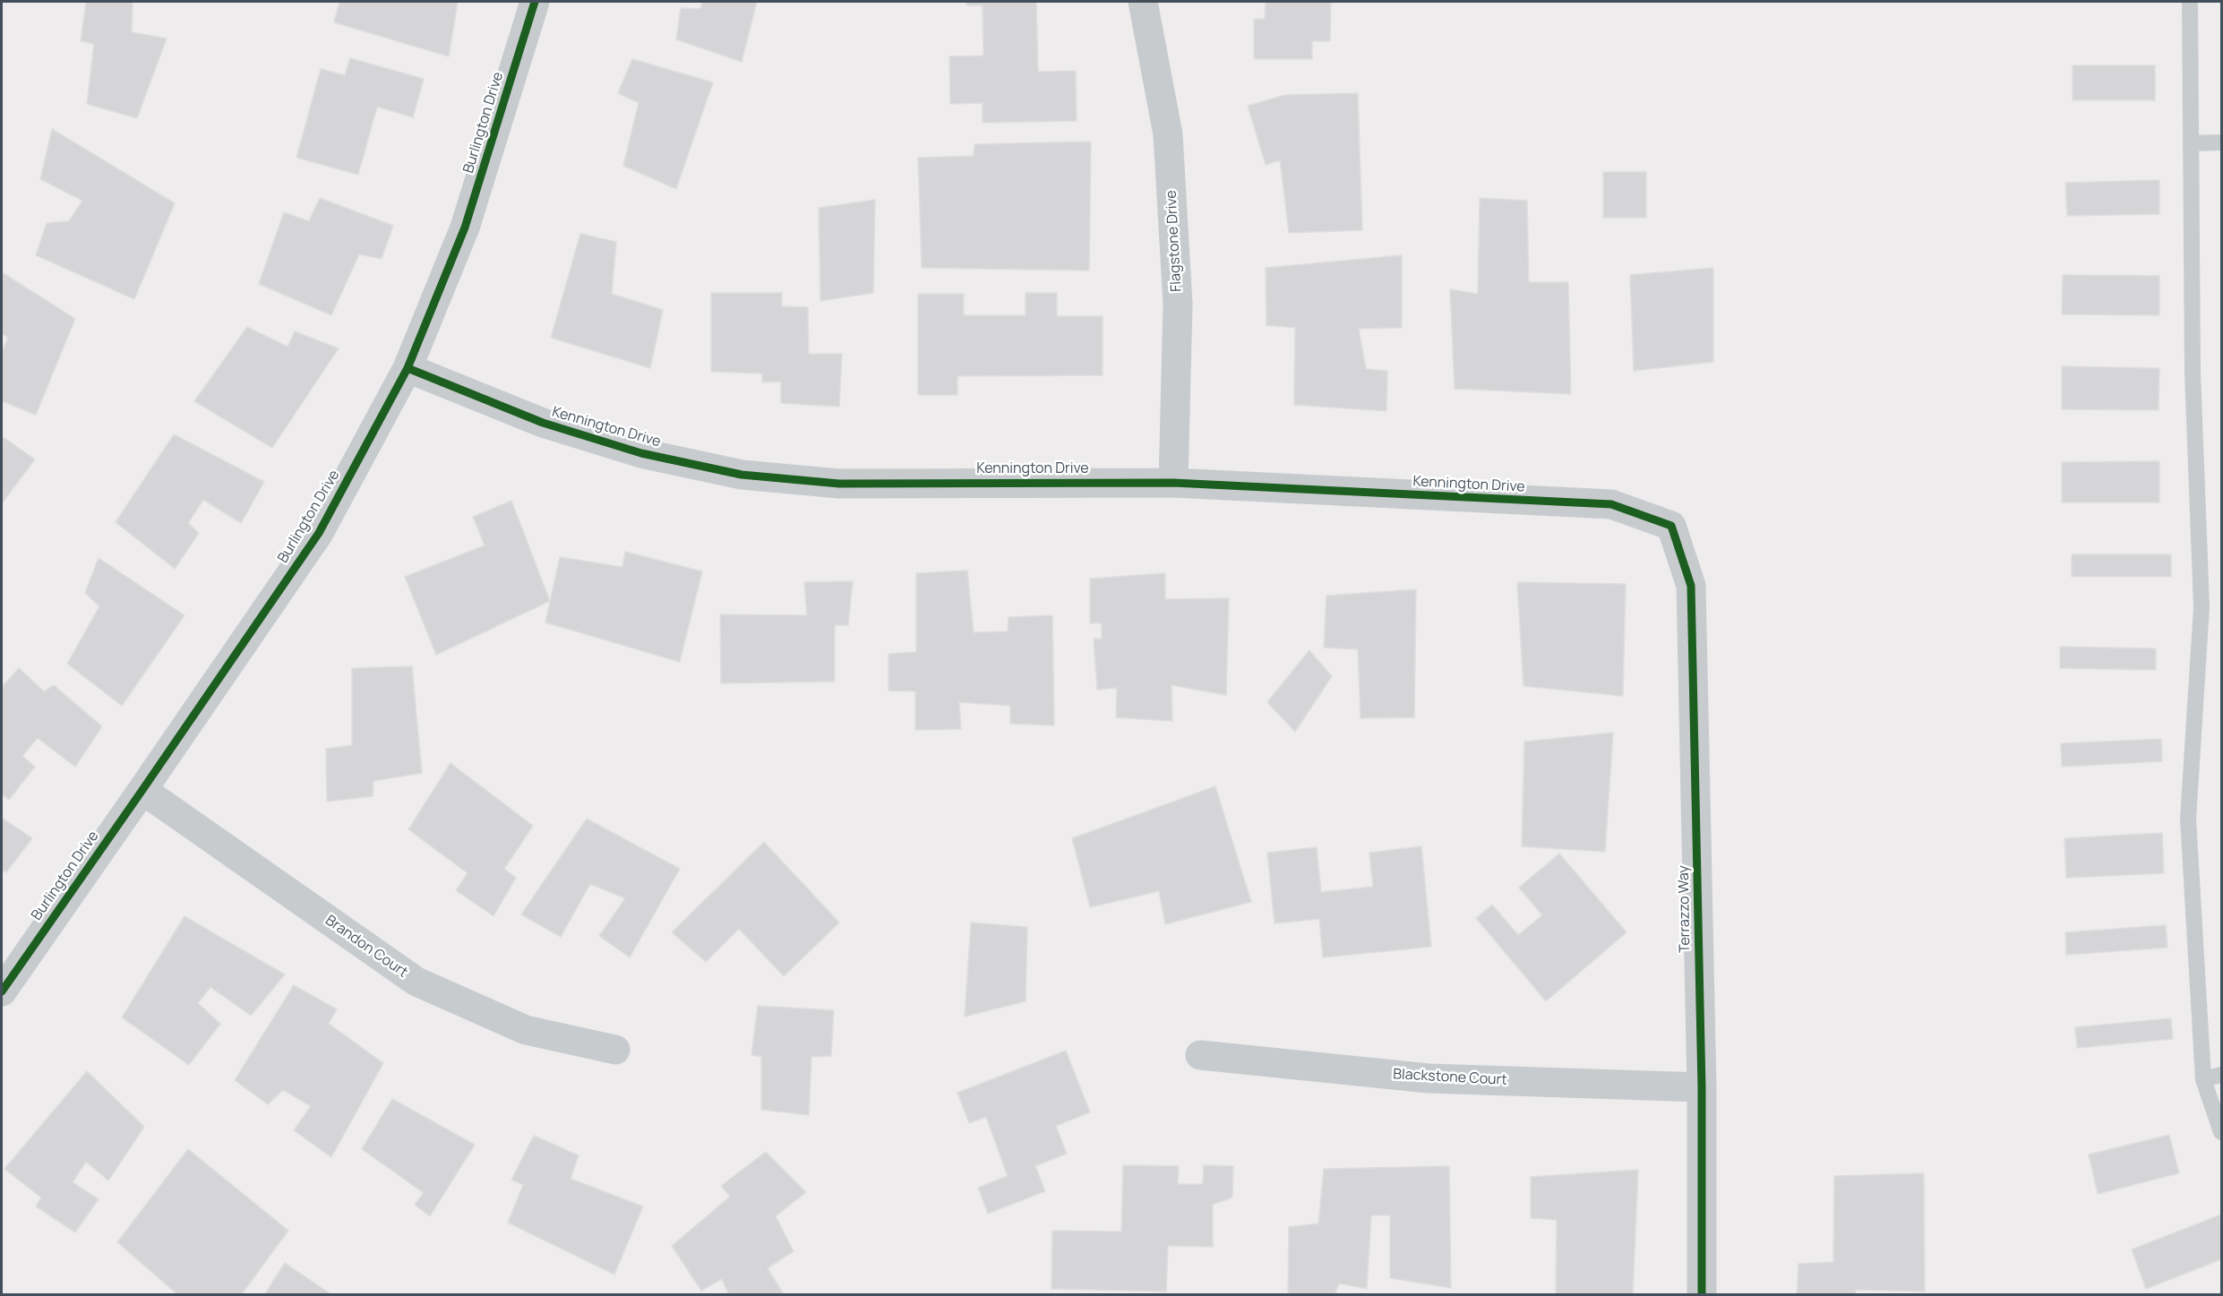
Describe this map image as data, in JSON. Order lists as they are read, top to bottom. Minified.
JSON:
{"streets":{"street":["Burlington Drive","Flagstone Drive","Kennington Drive","Terrazzo Way","Brandon Court","Blackstone Court"]},"crossings":[["Burlington Drive","Kennington Drive"],["Burlington Drive","Brandon Court"],["Flagstone Drive","Kennington Drive"],["Kennington Drive","Terrazzo Way"],["Terrazzo Way","Blackstone Court"]]}
